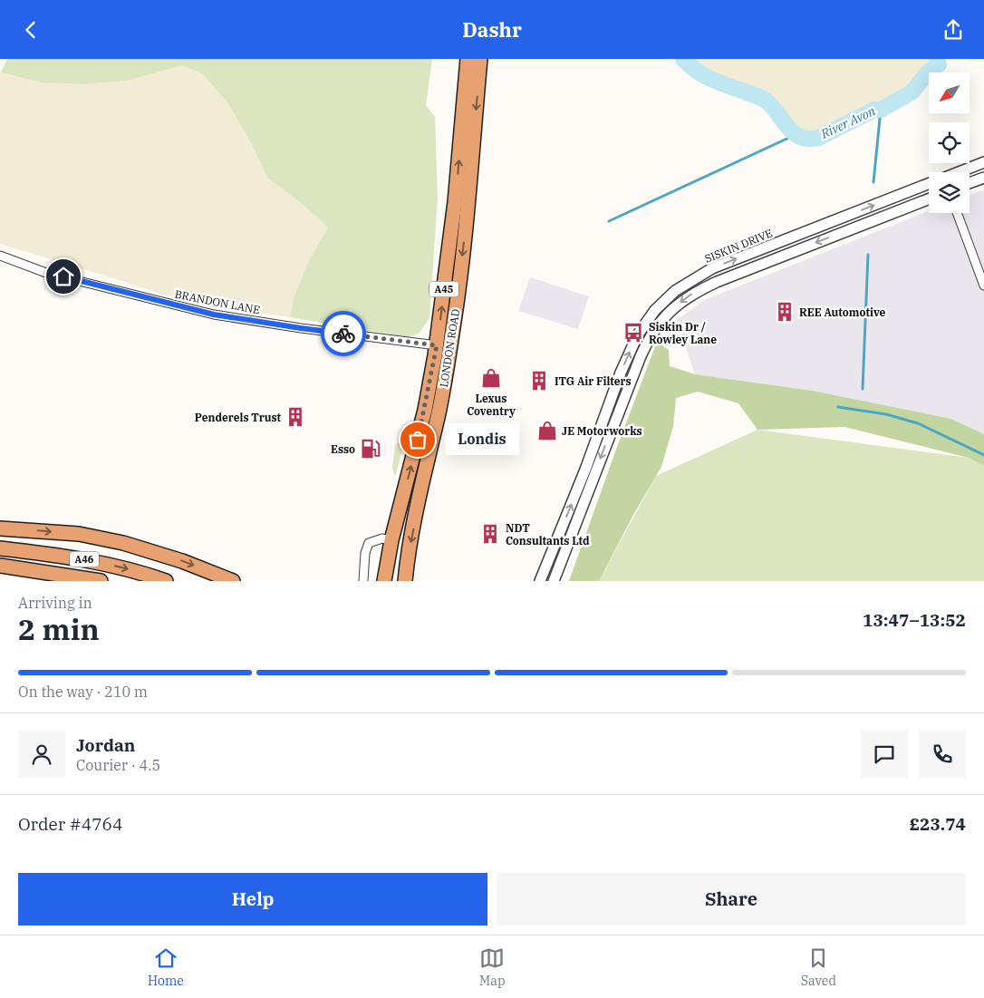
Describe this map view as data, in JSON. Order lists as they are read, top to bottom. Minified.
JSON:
{"streets":{"highway":["A45","LONDON ROAD","A46"],"street":["SISKIN DRIVE","BRANDON LANE"]},"crossings":[["BRANDON LANE","LONDON ROAD"]],"water":["River Avon"],"places":{"building":["REE Automotive","ITG Air Filters","Penderels Trust","NDT Consultants Ltd"],"bus stop":["Siskin Dr / Rowley Lane"],"shop":["Lexus Coventry","JE Motorworks"],"other":["Londis"],"fuel station":["Esso"]},"north":"bottom left","page":{"header":"Dashr","bubble":"Londis","heading":["2 min","Arriving in","13:47–13:52"],"panel":["Jordan","Courier · 4.5","Order #4764","£23.74"],"bar":"On the way · 210 m","buttons":["Help","Share"],"tabs":["Home","Map","Saved"]}}
